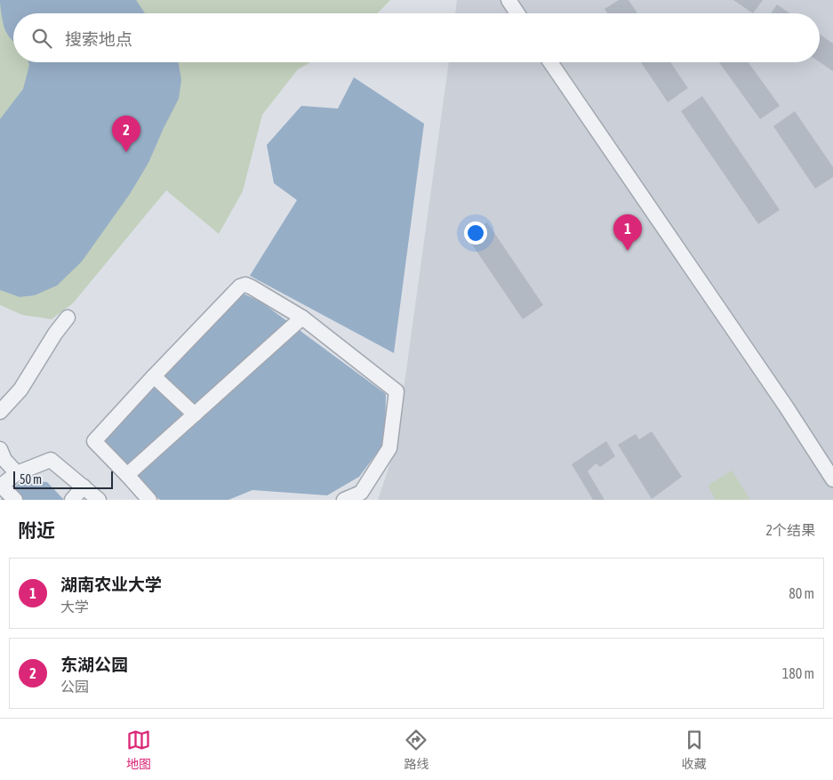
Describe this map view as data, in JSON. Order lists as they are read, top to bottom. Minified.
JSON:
{"scale_bar":"50 m","page":{"search":"搜索地点","pins":["2","1"],"scale":"50 m","heading":["附近","2个结果"],"list":[{"mark":"1","name":"湖南农业大学","note":"大学","value":"80 m"},{"mark":"2","name":"东湖公园","note":"公园","value":"180 m"}],"nav":["地图","路线","收藏"]}}
